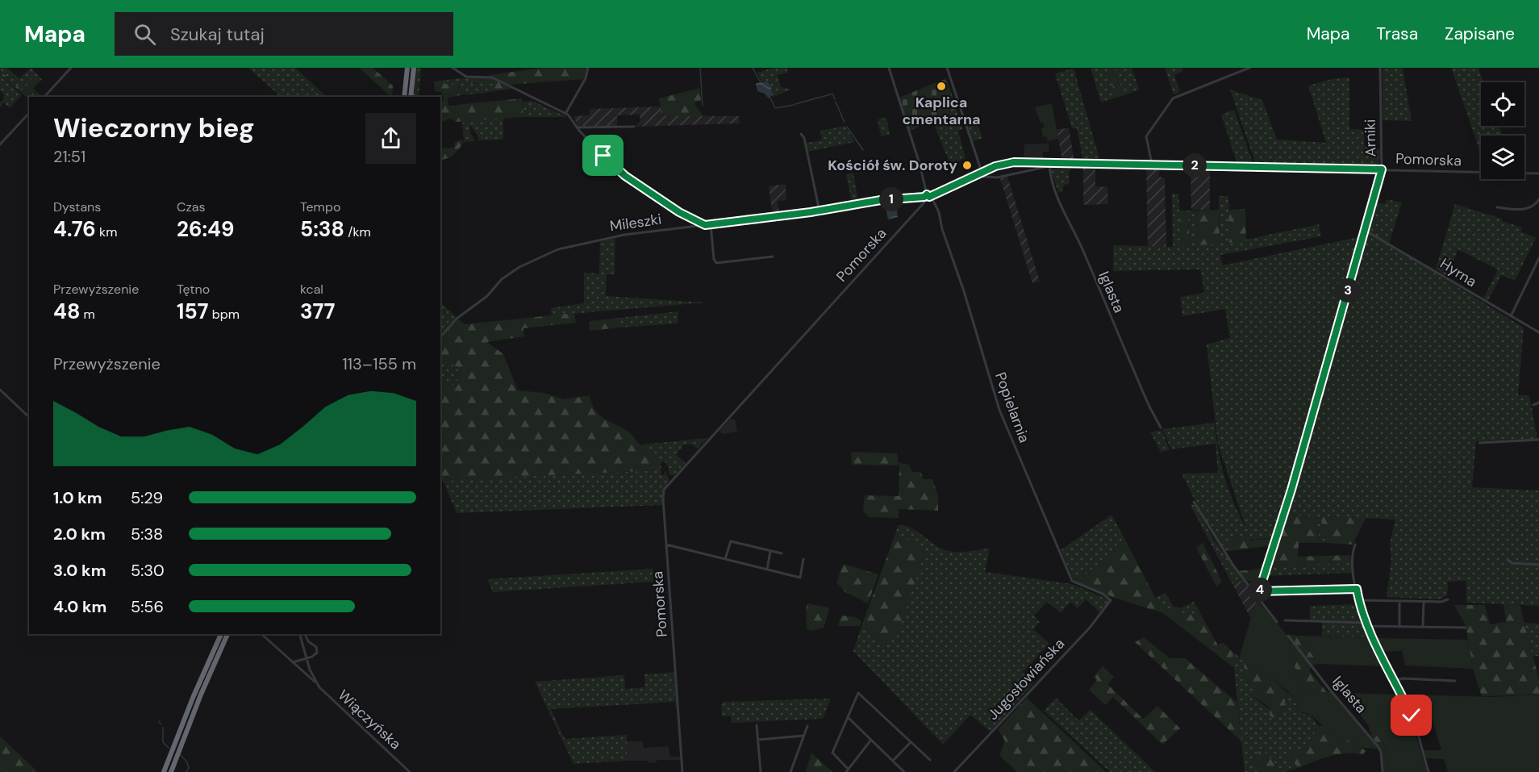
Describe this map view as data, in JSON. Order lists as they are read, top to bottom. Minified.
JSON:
{"streets":{"street":["Arniki","Pomorska","Mileszki","Hyrna","Iglasta","Popielarnia","Jugosłowiańska","Wiączyńska"]},"crossings":[["Arniki","Pomorska"],["Arniki","Hyrna"],["Pomorska","Mileszki"],["Pomorska","Iglasta"],["Pomorska","Popielarnia"],["Mileszki","Popielarnia"],["Popielarnia","Jugosłowiańska"]],"places":["Kaplica cmentarna","Kościół św. Doroty"],"page":{"header":"Mapa","search":"Szukaj tutaj","nav":["Mapa","Trasa","Zapisane"],"heading":["Wieczorny bieg","21:51"],"pins":["2","1","3","4"],"stats":[["Dystans","4.76 km"],["Czas","26:49"],["Tempo","5:38 /km"],["Przewyższenie","48 m"],["Tętno","157 bpm"],["kcal","377"]],"chart":["Przewyższenie","113–155 m"],"list":[{"name":"1.0 km","note":"5:29"},{"name":"2.0 km","note":"5:38"},{"name":"3.0 km","note":"5:30"},{"name":"4.0 km","note":"5:56"}]}}
